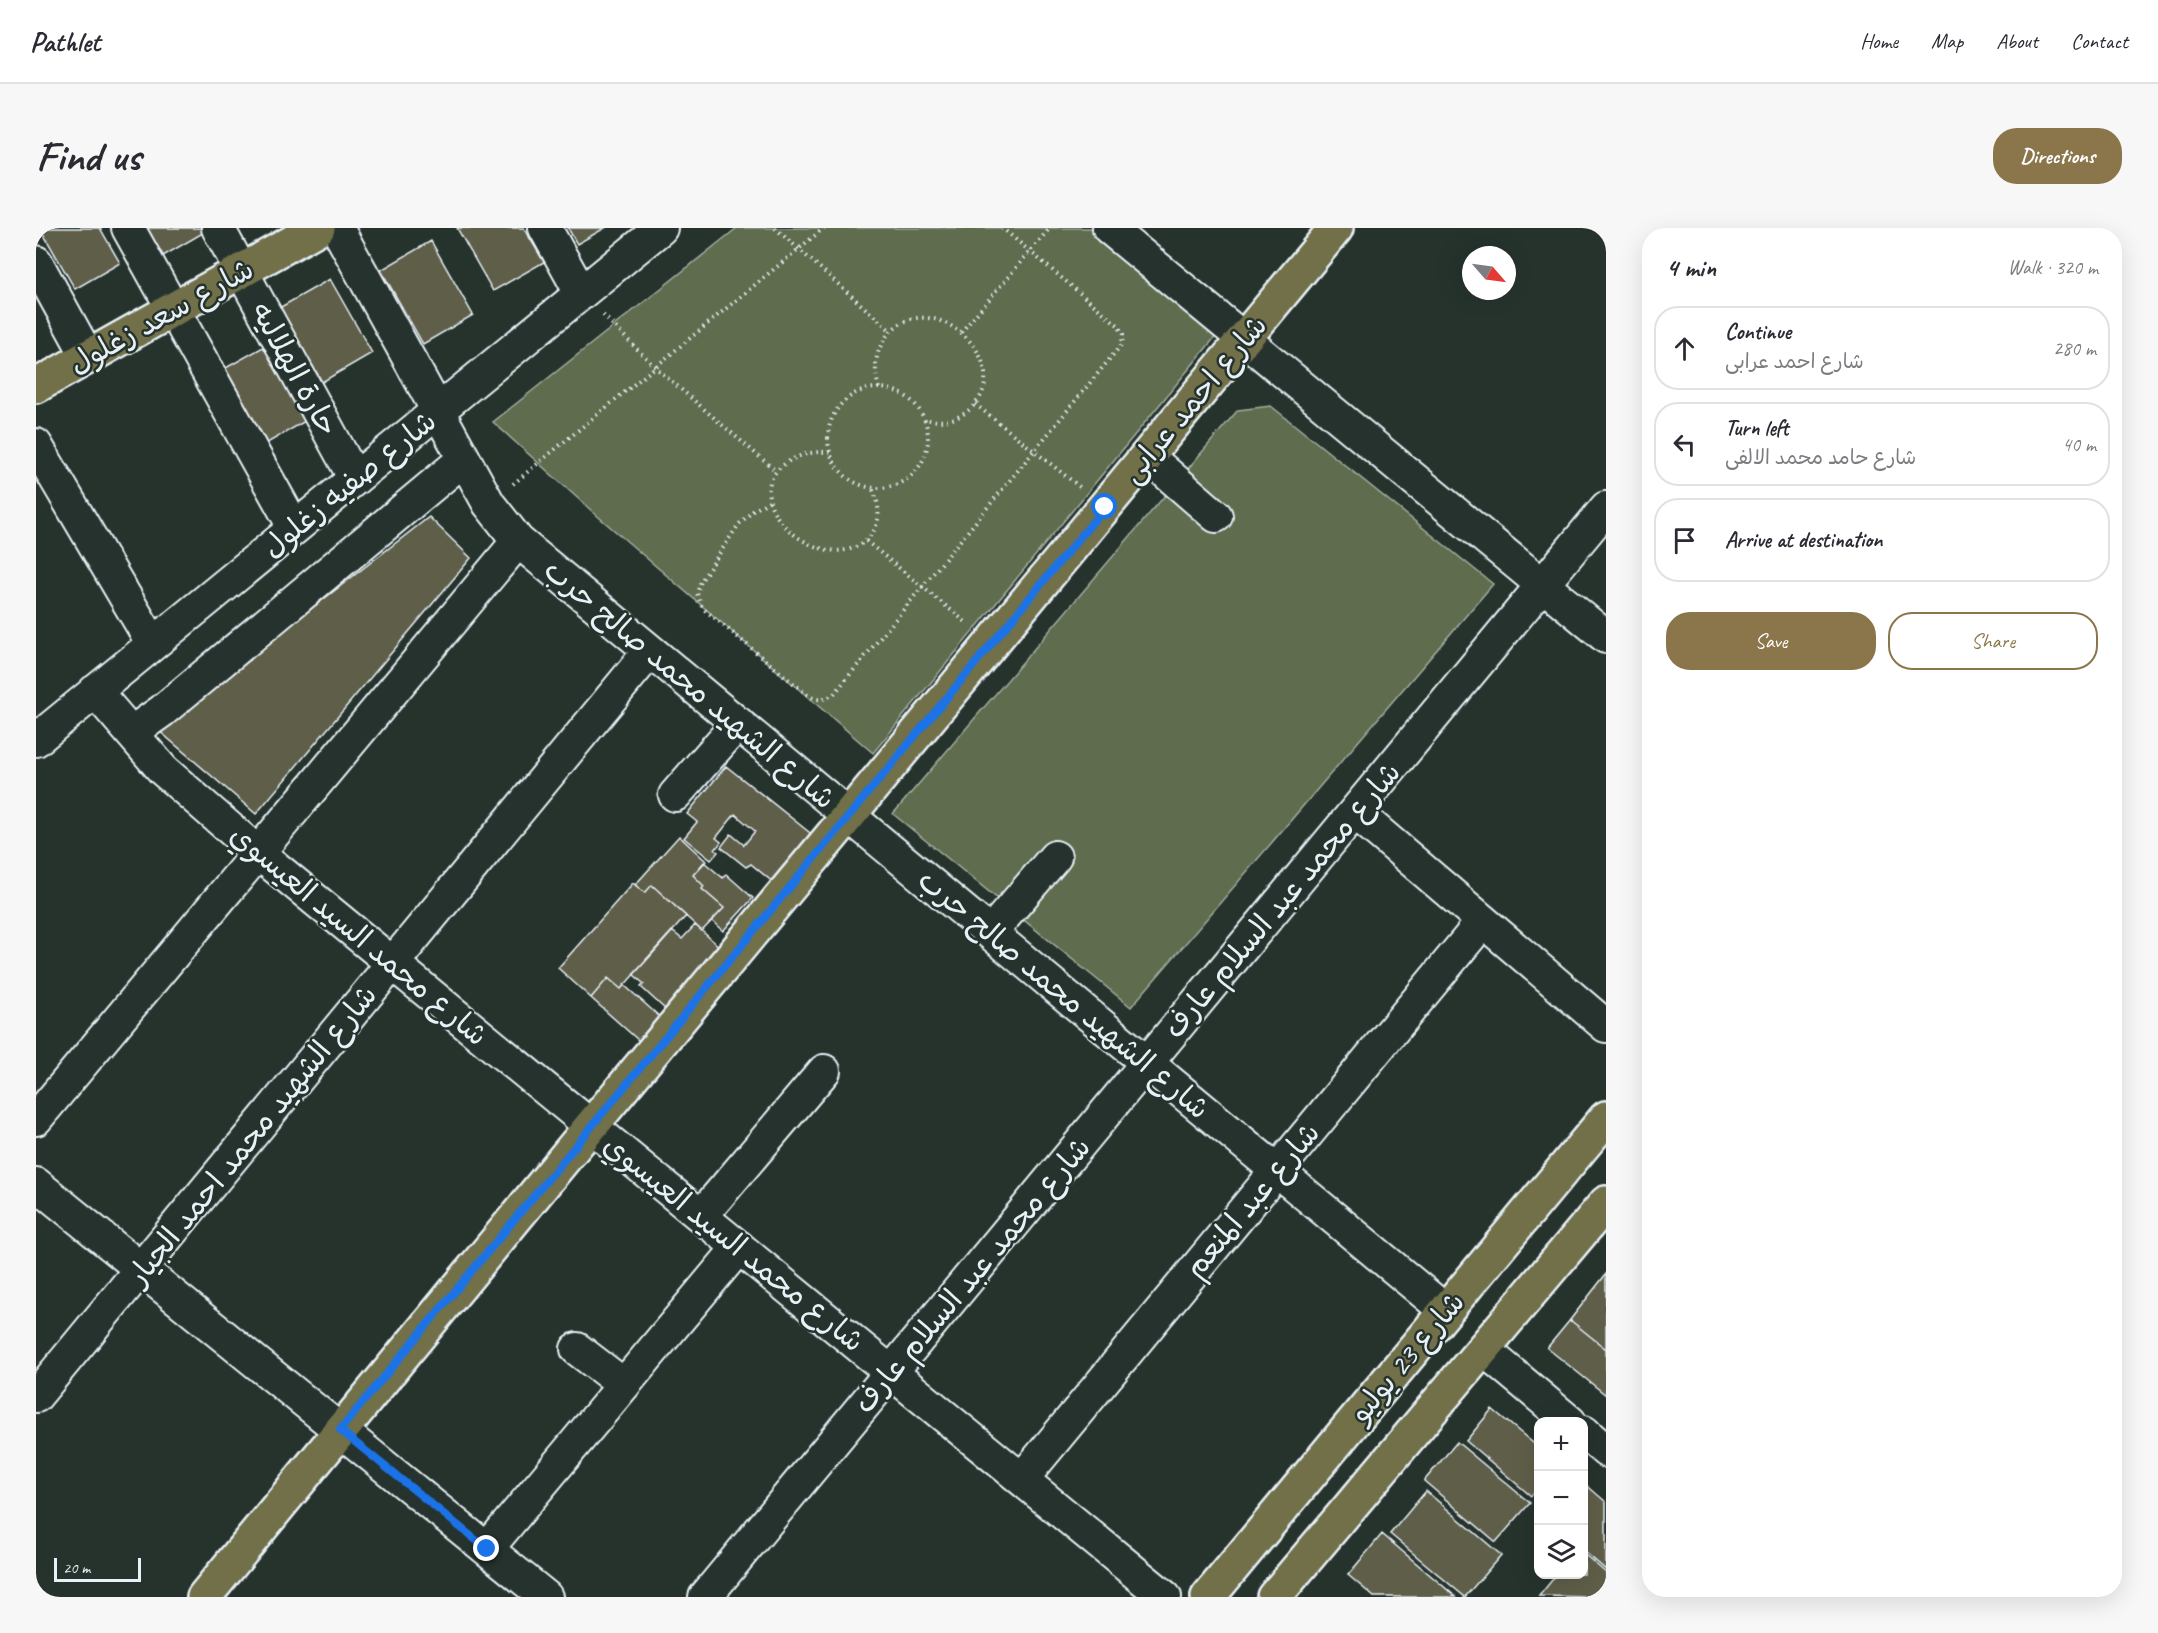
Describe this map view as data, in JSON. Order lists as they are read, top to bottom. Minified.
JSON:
{"streets":{"main road":["شارع سعد زغلول","شارع احمد عرابى","شارع 23 يوليو"],"street":["حارة الهلاليه","شارع صفيه زغلول","شارع الشهيد محمد صالح حرب","شارع محمد عبد السلام عارف","شارع محمد السيد العيسوي","شارع الشهيد محمد احمد الجيار","شارع عبد المنعم"]},"crossings":[["شارع سعد زغلول","حارة الهلاليه"],["حارة الهلاليه","شارع صفيه زغلول"],["شارع احمد عرابى","شارع الشهيد محمد صالح حرب"],["شارع احمد عرابى","شارع محمد السيد العيسوي"],["شارع صفيه زغلول","شارع الشهيد محمد صالح حرب"],["شارع صفيه زغلول","شارع محمد السيد العيسوي"],["شارع الشهيد محمد صالح حرب","شارع محمد عبد السلام عارف"],["شارع الشهيد محمد صالح حرب","شارع الشهيد محمد احمد الجيار"],["شارع الشهيد محمد صالح حرب","شارع عبد المنعم"],["شارع الشهيد محمد صالح حرب","شارع 23 يوليو"],["شارع محمد عبد السلام عارف","شارع محمد السيد العيسوي"],["شارع محمد السيد العيسوي","شارع الشهيد محمد احمد الجيار"],["شارع محمد السيد العيسوي","شارع عبد المنعم"]],"scale_bar":"20 m","north":"bottom right","page":{"header":"Pathlet","nav":["Home","Map","About","Contact"],"buttons":["Directions",["Save","Share"]],"title":"Find us","heading":["4 min","Walk · 320 m"],"list":[["Continue","شارع احمد عرابى","280 m"],["Turn left","شارع حامد محمد الالفى","40 m"],"Arrive at destination"],"map_buttons":["+","−"],"scale":"20 m"}}
